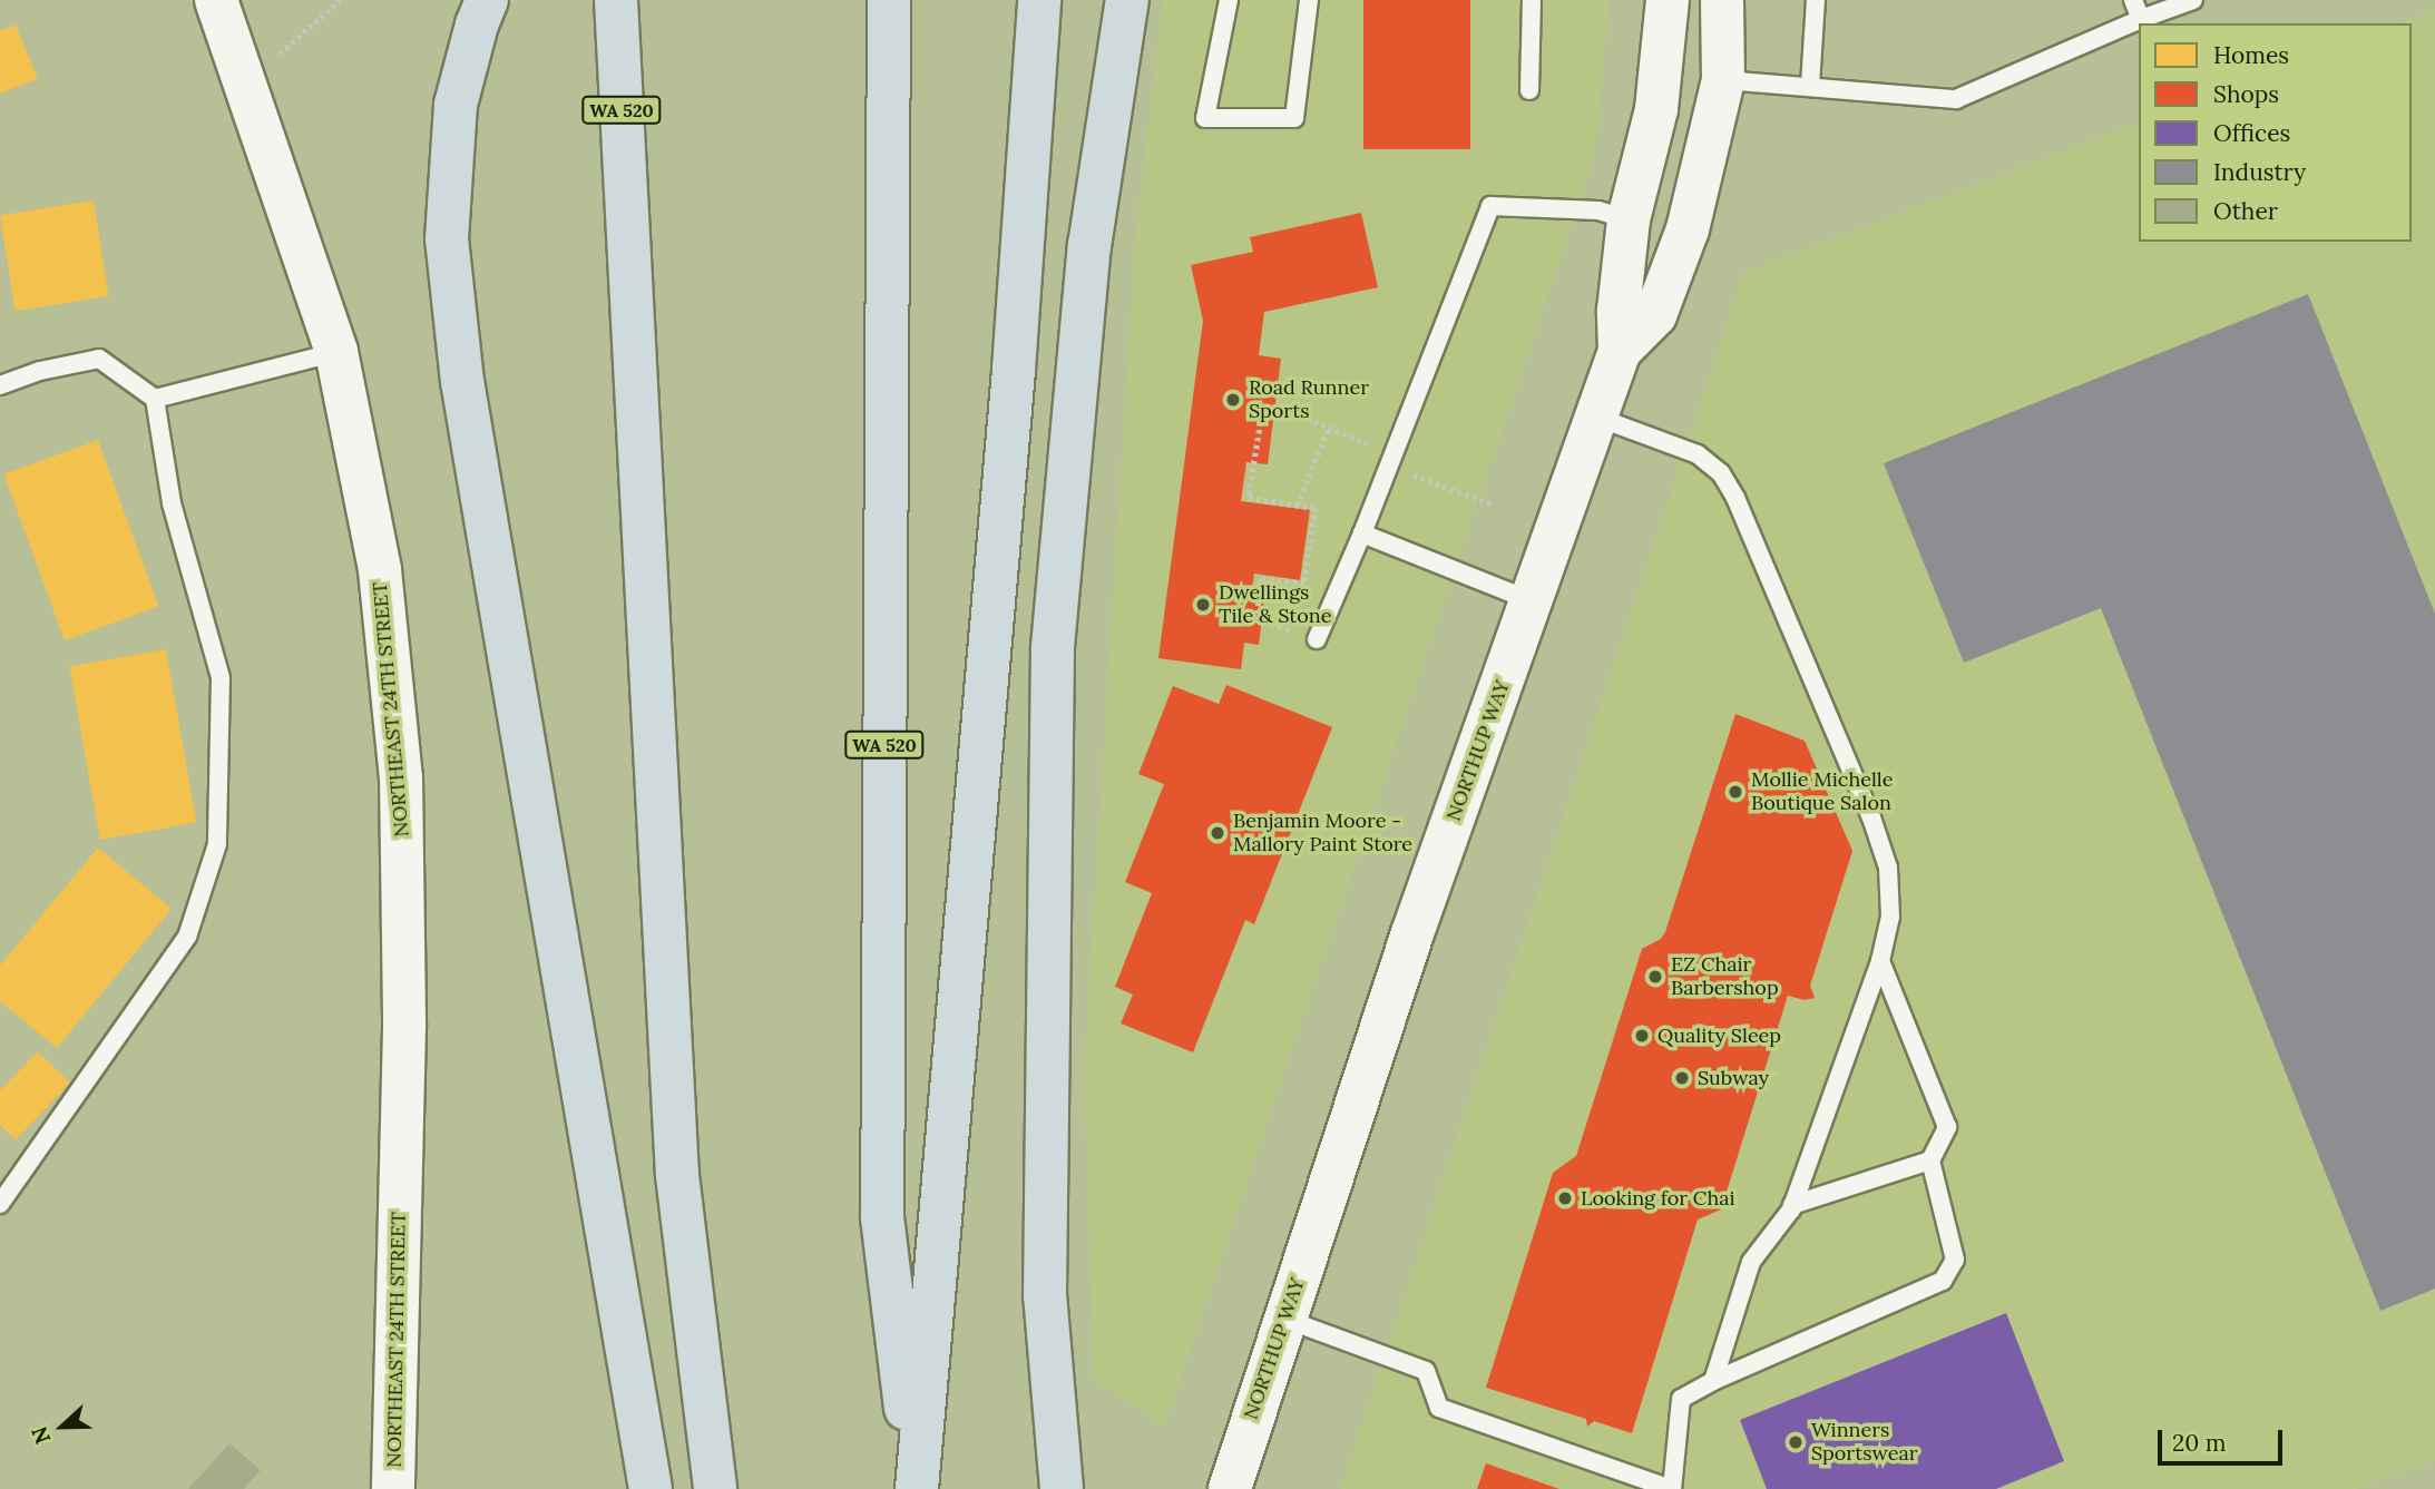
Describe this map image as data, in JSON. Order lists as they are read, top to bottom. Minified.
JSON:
{"streets":{"highway":["WA 520"],"main road":["NORTHEAST 24TH STREET","NORTHUP WAY"]},"places":["Road Runner Sports","Dwellings Tile & Stone","Mollie Michelle Boutique Salon","Benjamin Moore - Mallory Paint Store","EZ Chair Barbershop","Quality Sleep","Subway","Looking for Chai","Winners Sportswear"],"legend":["Homes","Shops","Offices","Industry","Other"],"scale_bar":"20 m","north":"left"}
